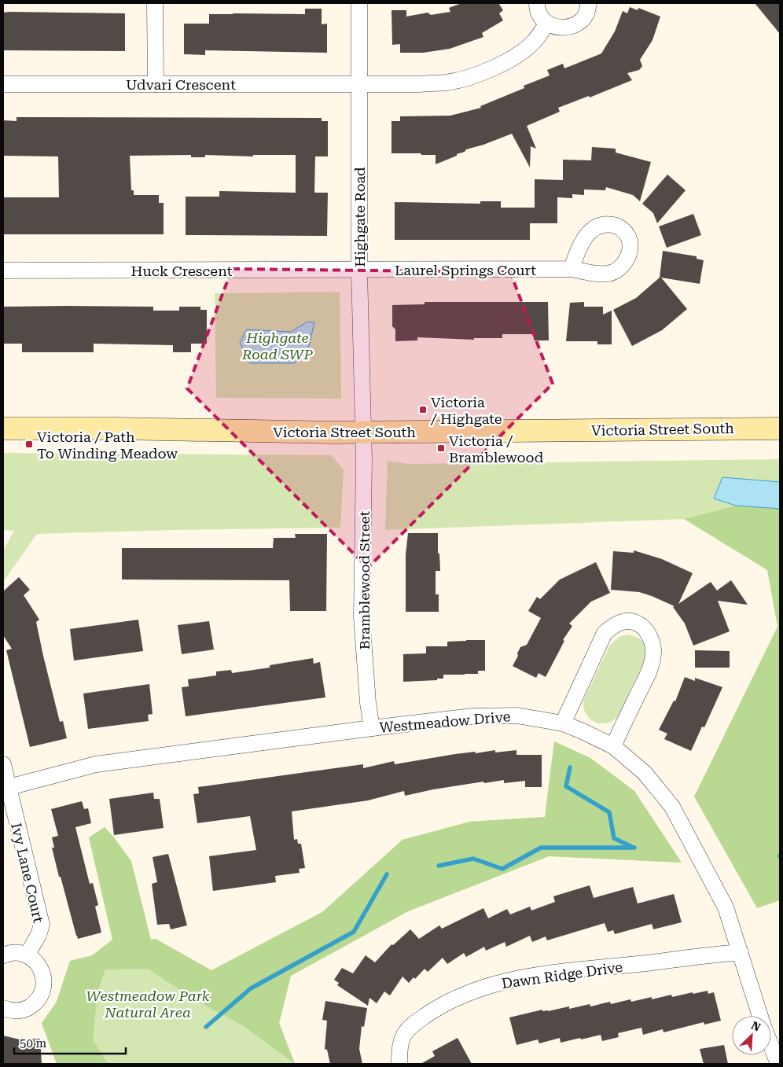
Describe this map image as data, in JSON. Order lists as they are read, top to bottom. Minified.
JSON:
{"streets":{"main road":["Victoria Street South"],"street":["Udvari Crescent","Highgate Road","Laurel Springs Court","Huck Crescent","Bramblewood Street","Westmeadow Drive","Ivy Lane Court","Dawn Ridge Drive"]},"crossings":[["Udvari Crescent","Highgate Road"],["Highgate Road","Laurel Springs Court"],["Highgate Road","Huck Crescent"],["Highgate Road","Victoria Street South"],["Highgate Road","Bramblewood Street"],["Laurel Springs Court","Huck Crescent"],["Victoria Street South","Bramblewood Street"],["Bramblewood Street","Westmeadow Drive"],["Westmeadow Drive","Ivy Lane Court"],["Westmeadow Drive","Dawn Ridge Drive"]],"parks":["Highgate Road SWP","Westmeadow Park Natural Area"],"places":{"transit":["Victoria / Highgate","Victoria / Path To Winding Meadow","Victoria / Bramblewood"]},"scale_bar":"50 m","north":"top right"}
